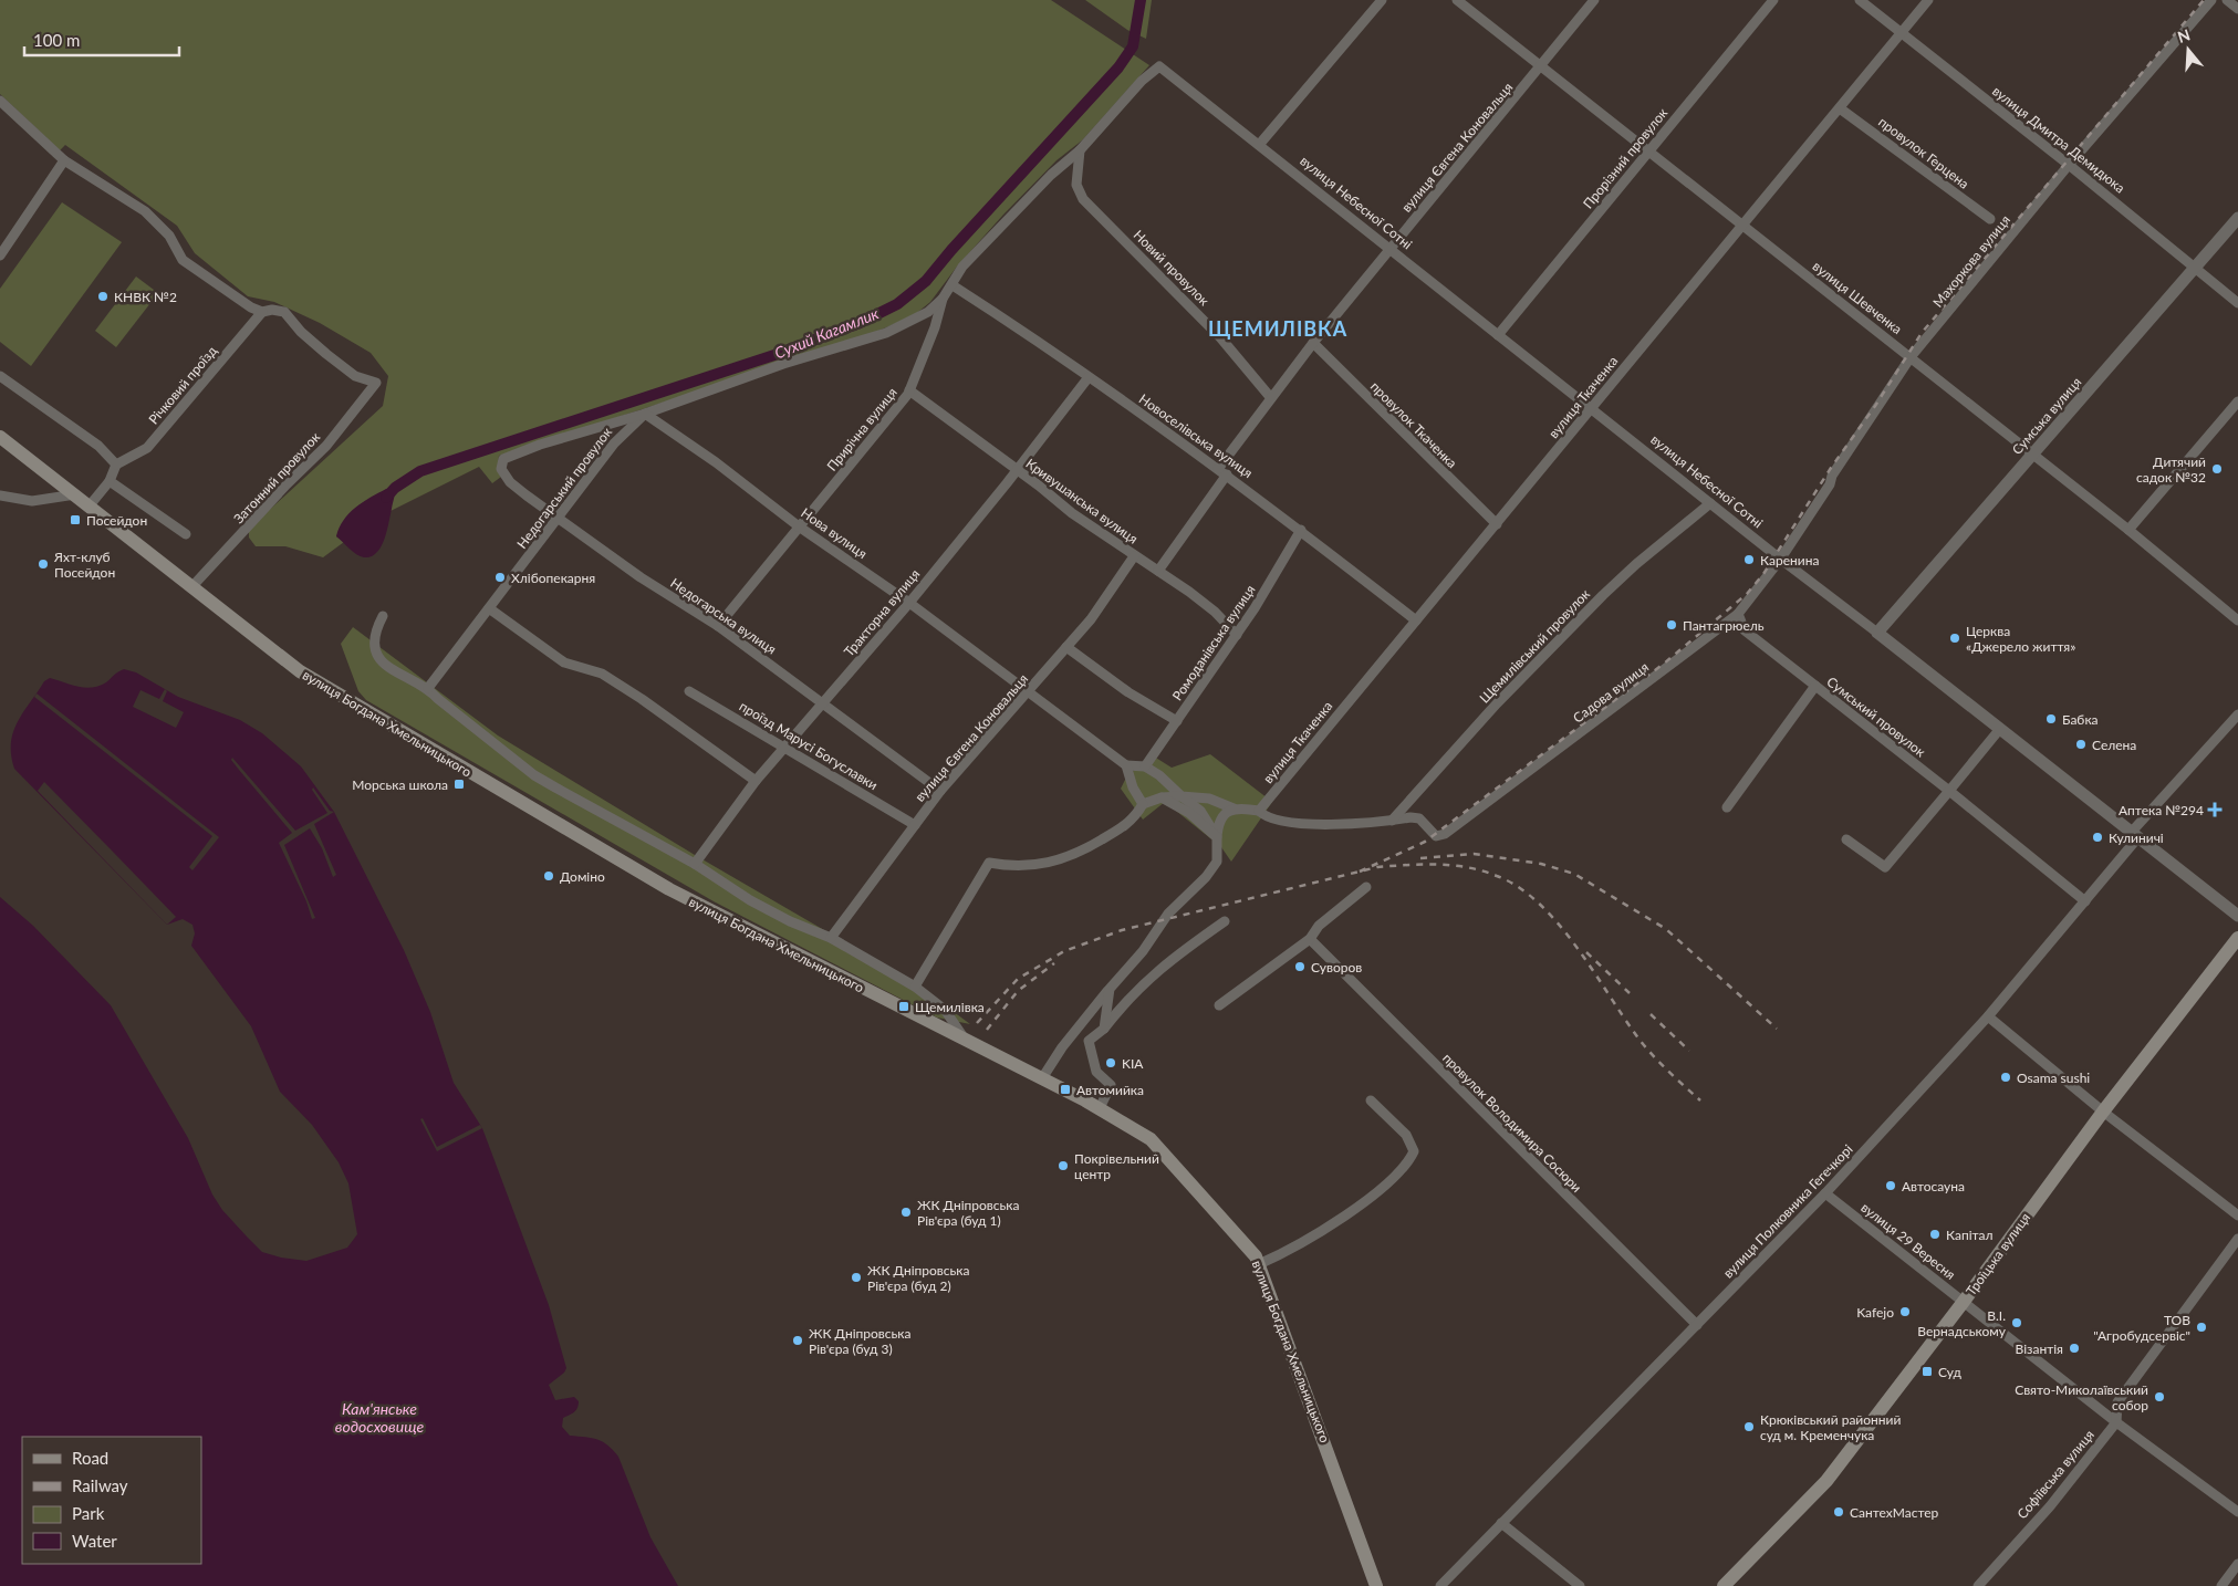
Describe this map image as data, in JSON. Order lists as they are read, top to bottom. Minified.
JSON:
{"streets":{"main road":["вулиця Богдана Хмельницького","Троїцька вулиця"],"street":["вулиця Дмитра Демидюка","вулиця Євгена Коновальця","провулок Герцена","Прорізний провулок","вулиця Небесної Сотні","Махоркова вулиця","Новий провулок","вулиця Шевченка","Річковий проїзд","вулиця Ткаченка","Сумська вулиця","провулок Ткаченка","Прирічна вулиця","Новоселівська вулиця","Затонний провулок","Недогарський провулок","Кривушанська вулиця","Нова вулиця","Тракторна вулиця","Недогарська вулиця","Ромоданівська вулиця","Щемилівський провулок","Садова вулиця","Сумський провулок","проїзд Марусі Богуславки","провулок Володимира Сосюри","вулиця Полковника Гегечкорі","вулиця 29 Вересня","Софіївська вулиця"]},"crossings":[["вулиця Дмитра Демидюка","Махоркова вулиця"],["вулиця Дмитра Демидюка","вулиця Ткаченка"],["вулиця Дмитра Демидюка","Сумська вулиця"],["вулиця Євгена Коновальця","вулиця Небесної Сотні"],["вулиця Євгена Коновальця","Новий провулок"],["вулиця Євгена Коновальця","вулиця Шевченка"],["вулиця Євгена Коновальця","провулок Ткаченка"],["вулиця Євгена Коновальця","Новоселівська вулиця"],["вулиця Євгена Коновальця","Кривушанська вулиця"],["вулиця Євгена Коновальця","Нова вулиця"],["вулиця Євгена Коновальця","Недогарська вулиця"],["вулиця Євгена Коновальця","проїзд Марусі Богуславки"],["провулок Герцена","вулиця Ткаченка"],["Прорізний провулок","вулиця Небесної Сотні"],["Прорізний провулок","вулиця Шевченка"],["вулиця Небесної Сотні","Махоркова вулиця"],["вулиця Небесної Сотні","вулиця Ткаченка"],["вулиця Небесної Сотні","Сумська вулиця"],["вулиця Небесної Сотні","Прирічна вулиця"],["вулиця Небесної Сотні","Щемилівський провулок"],["вулиця Небесної Сотні","Садова вулиця"],["вулиця Небесної Сотні","вулиця Полковника Гегечкорі"],["Махоркова вулиця","вулиця Шевченка"],["Махоркова вулиця","Садова вулиця"],["Новий провулок","Прирічна вулиця"],["вулиця Шевченка","вулиця Ткаченка"],["вулиця Шевченка","Сумська вулиця"],["Річковий проїзд","Затонний провулок"],["вулиця Ткаченка","провулок Ткаченка"],["вулиця Ткаченка","Новоселівська вулиця"],["Прирічна вулиця","Новоселівська вулиця"],["Прирічна вулиця","Кривушанська вулиця"],["Прирічна вулиця","Нова вулиця"],["Прирічна вулиця","Недогарська вулиця"],["Новоселівська вулиця","Тракторна вулиця"],["Новоселівська вулиця","Ромоданівська вулиця"],["Затонний провулок","вулиця Богдана Хмельницького"],["Недогарський провулок","Нова вулиця"],["Недогарський провулок","Недогарська вулиця"],["Кривушанська вулиця","Тракторна вулиця"],["Кривушанська вулиця","Ромоданівська вулиця"],["Нова вулиця","Тракторна вулиця"],["Нова вулиця","Недогарська вулиця"],["Тракторна вулиця","Недогарська вулиця"],["Тракторна вулиця","проїзд Марусі Богуславки"],["Щемилівський провулок","Садова вулиця"],["Сумський провулок","вулиця Полковника Гегечкорі"],["провулок Володимира Сосюри","вулиця Полковника Гегечкорі"],["вулиця Полковника Гегечкорі","вулиця 29 Вересня"],["вулиця 29 Вересня","Троїцька вулиця"],["вулиця 29 Вересня","Софіївська вулиця"]],"districts":["ЩЕМИЛІВКА"],"water":["Сухий Кагамлик","Кам'янське водосховище"],"places":{"other":["КНВК №2","Дитячий садок №32","Каренина","Яхт-клуб Посейдон","Хлібопекарня","Пантагрюель","Церква «Джерело життя»","Бабка","Селена","Кулиничі","Доміно","Суворов","KIA","Osama sushi","Покрівельний центр","Автосауна","ЖК Дніпровська Рів'єра (буд 1)","Капітал","ЖК Дніпровська Рів'єра (буд 2)","Kafejo","В.І. Вернадському","ТОВ \"Агробудсервіс\"","ЖК Дніпровська Рів'єра (буд 3)","Візантія","Свято-Миколаївський собор","Крюківський районний суд м. Кременчука","СантехМастер"],"transit":["Посейдон","Морська школа","Щемилівка","Автомийка","Суд"],"health":["Аптека №294"]},"legend":["Road","Railway","Park","Water"],"scale_bar":"100 m","north":"top"}
